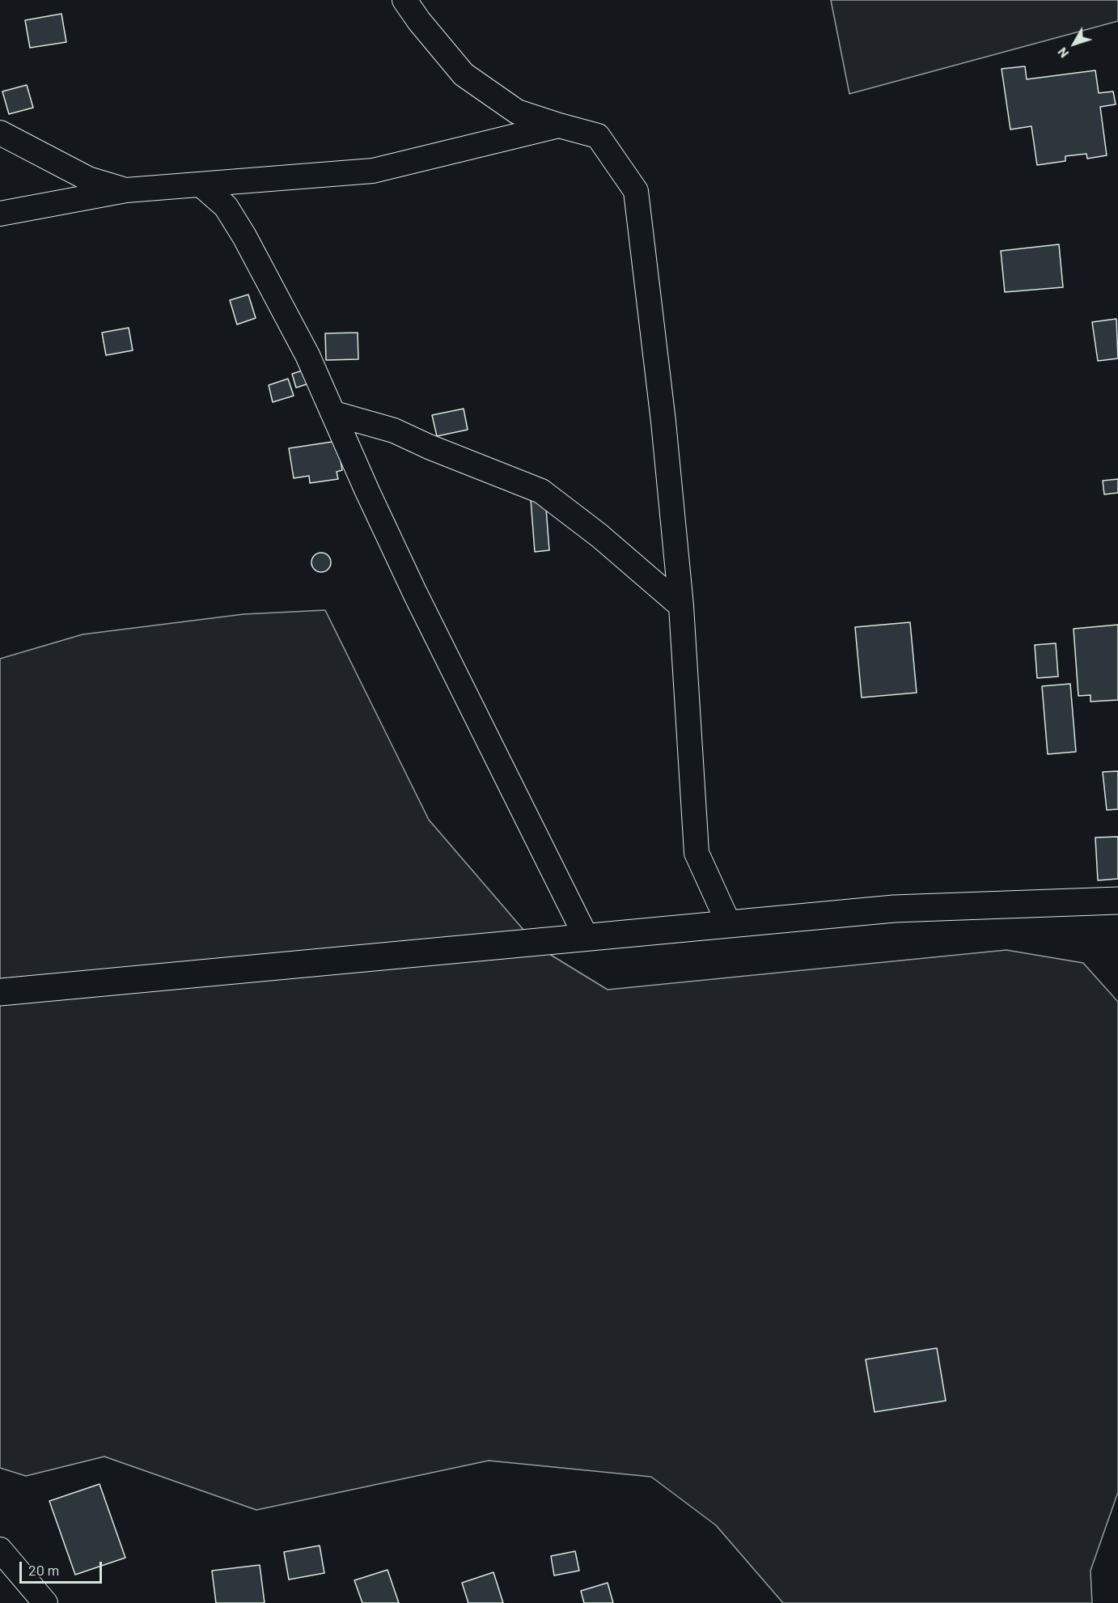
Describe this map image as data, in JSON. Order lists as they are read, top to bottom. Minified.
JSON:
{"scale_bar":"20 m","north":"bottom left"}
